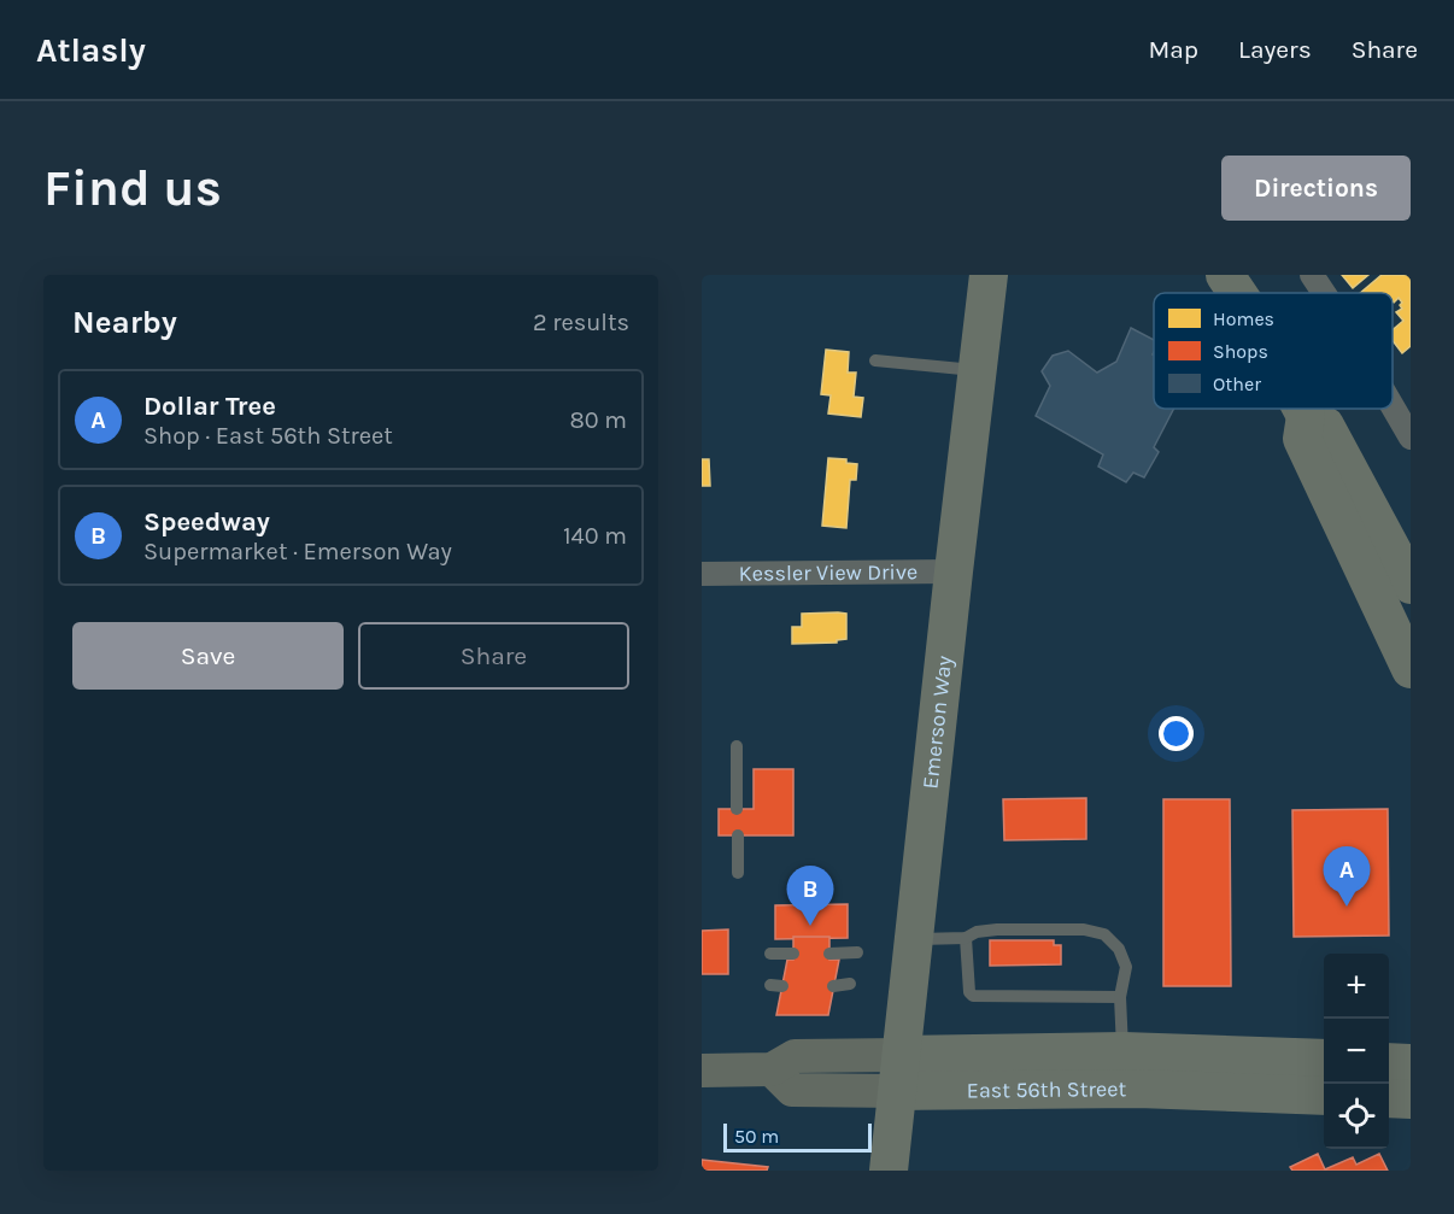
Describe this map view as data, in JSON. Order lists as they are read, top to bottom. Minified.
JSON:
{"streets":{"main road":["Emerson Way","East 56th Street"],"street":["Kessler View Drive"]},"crossings":[["Kessler View Drive","Emerson Way"],["Emerson Way","East 56th Street"]],"legend":["Homes","Shops","Other"],"scale_bar":"50 m","page":{"header":"Atlasly","nav":["Map","Layers","Share"],"buttons":["Directions",["Save","Share"]],"title":"Find us","heading":["Nearby","2 results"],"list":[{"mark":"A","name":"Dollar Tree","note":"Shop · East 56th Street","value":"80 m"},{"mark":"B","name":"Speedway","note":"Supermarket · Emerson Way","value":"140 m"}],"pins":["A","B"],"map_buttons":["+","−"],"scale":"50 m"}}
